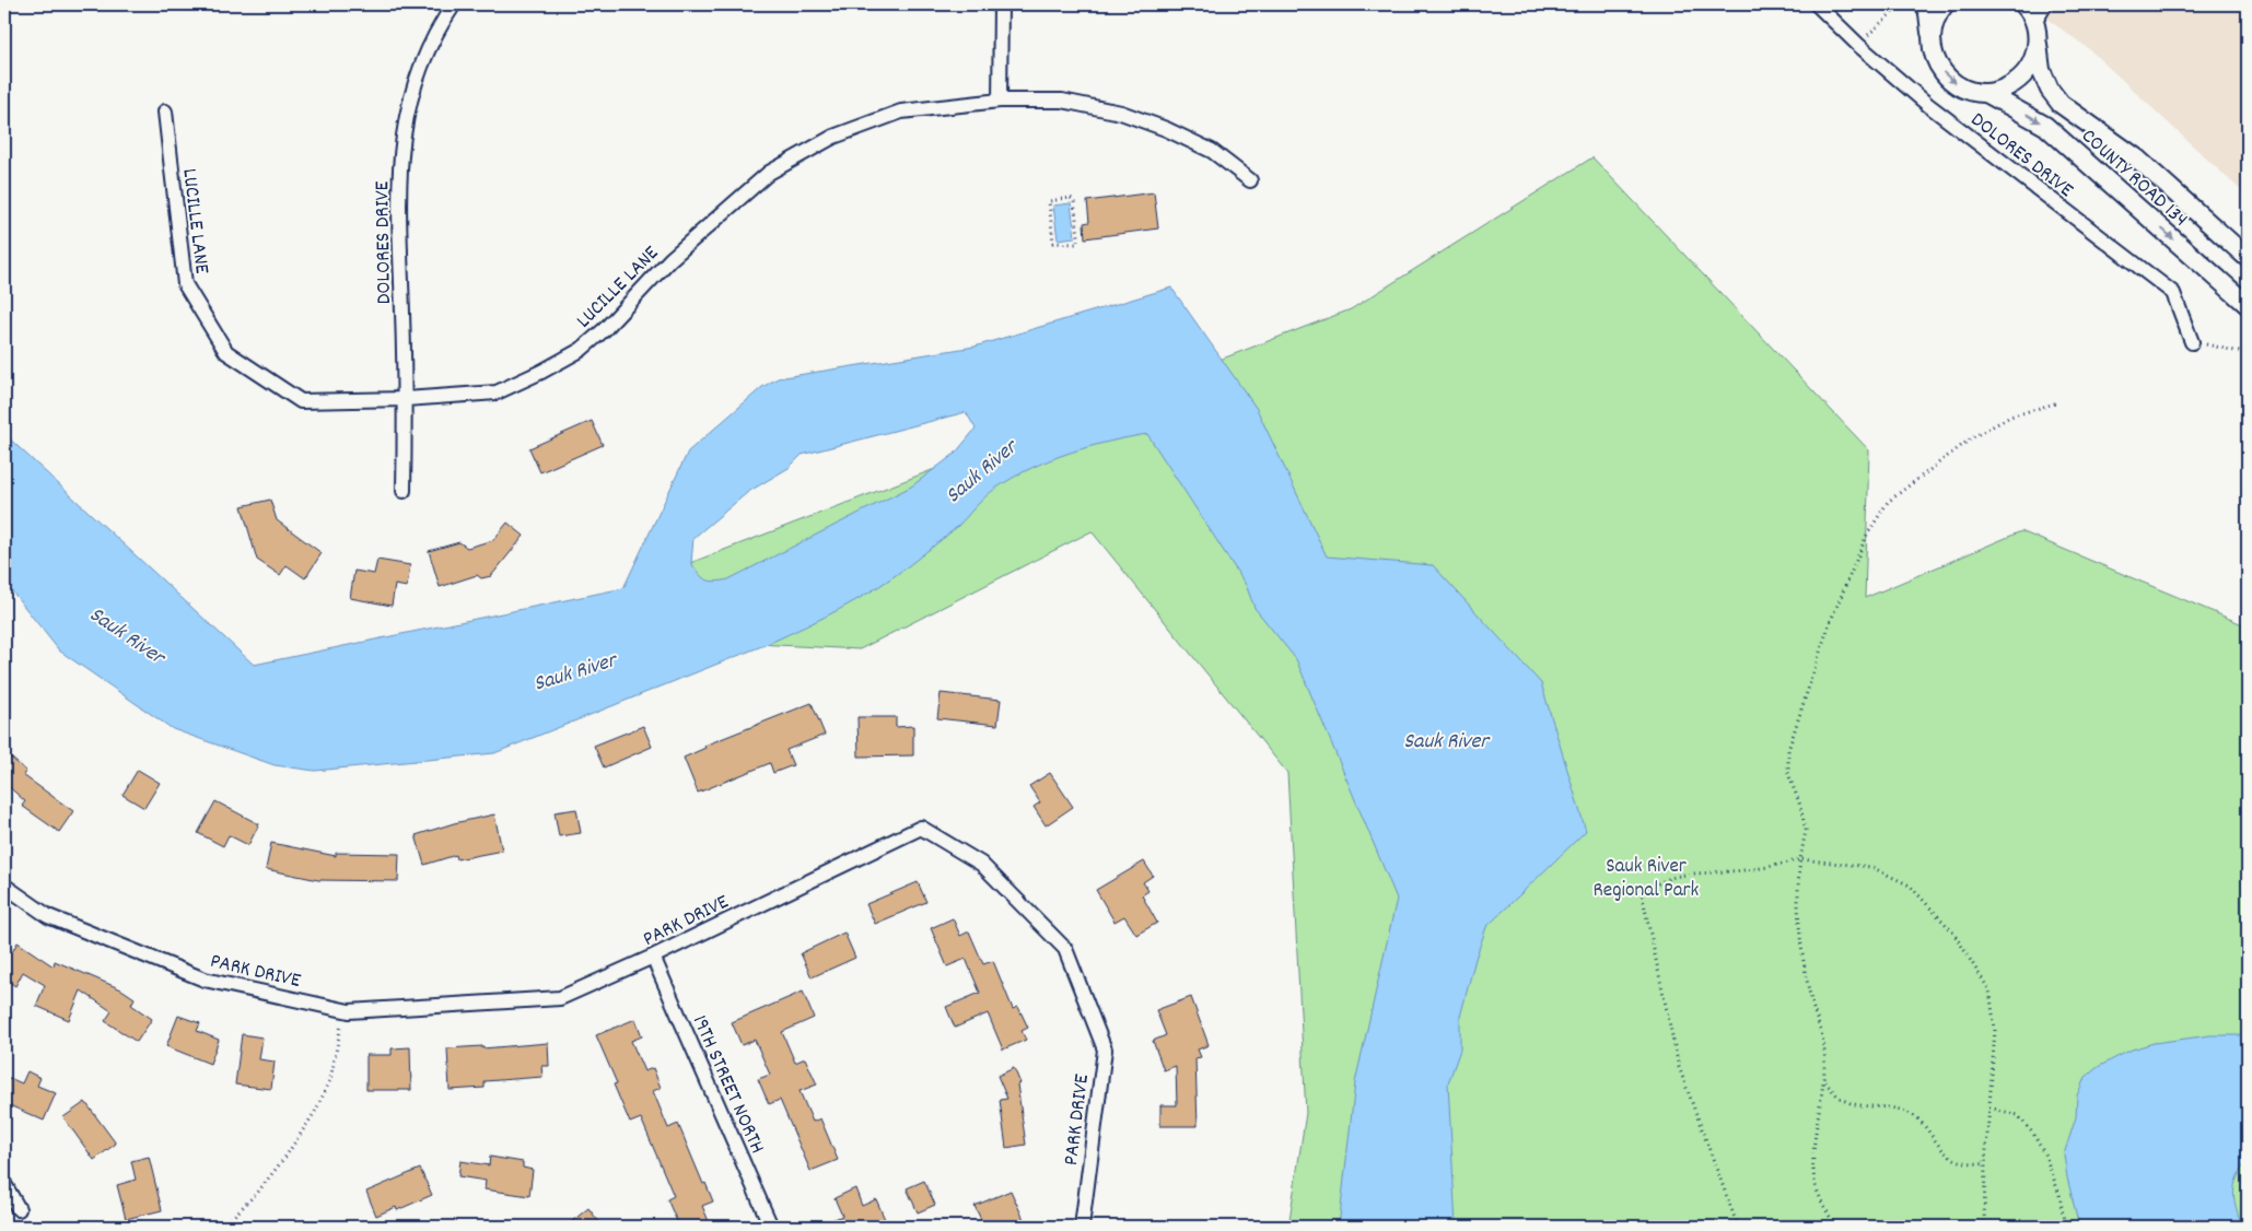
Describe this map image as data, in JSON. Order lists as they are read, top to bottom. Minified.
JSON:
{"streets":{"street":["DOLORES DRIVE","COUNTY ROAD 134","LUCILLE LANE","PARK DRIVE","19TH STREET NORTH"]},"crossings":[["DOLORES DRIVE","LUCILLE LANE"],["PARK DRIVE","19TH STREET NORTH"]],"water":["Sauk River"],"parks":["Sauk River Regional Park"]}
